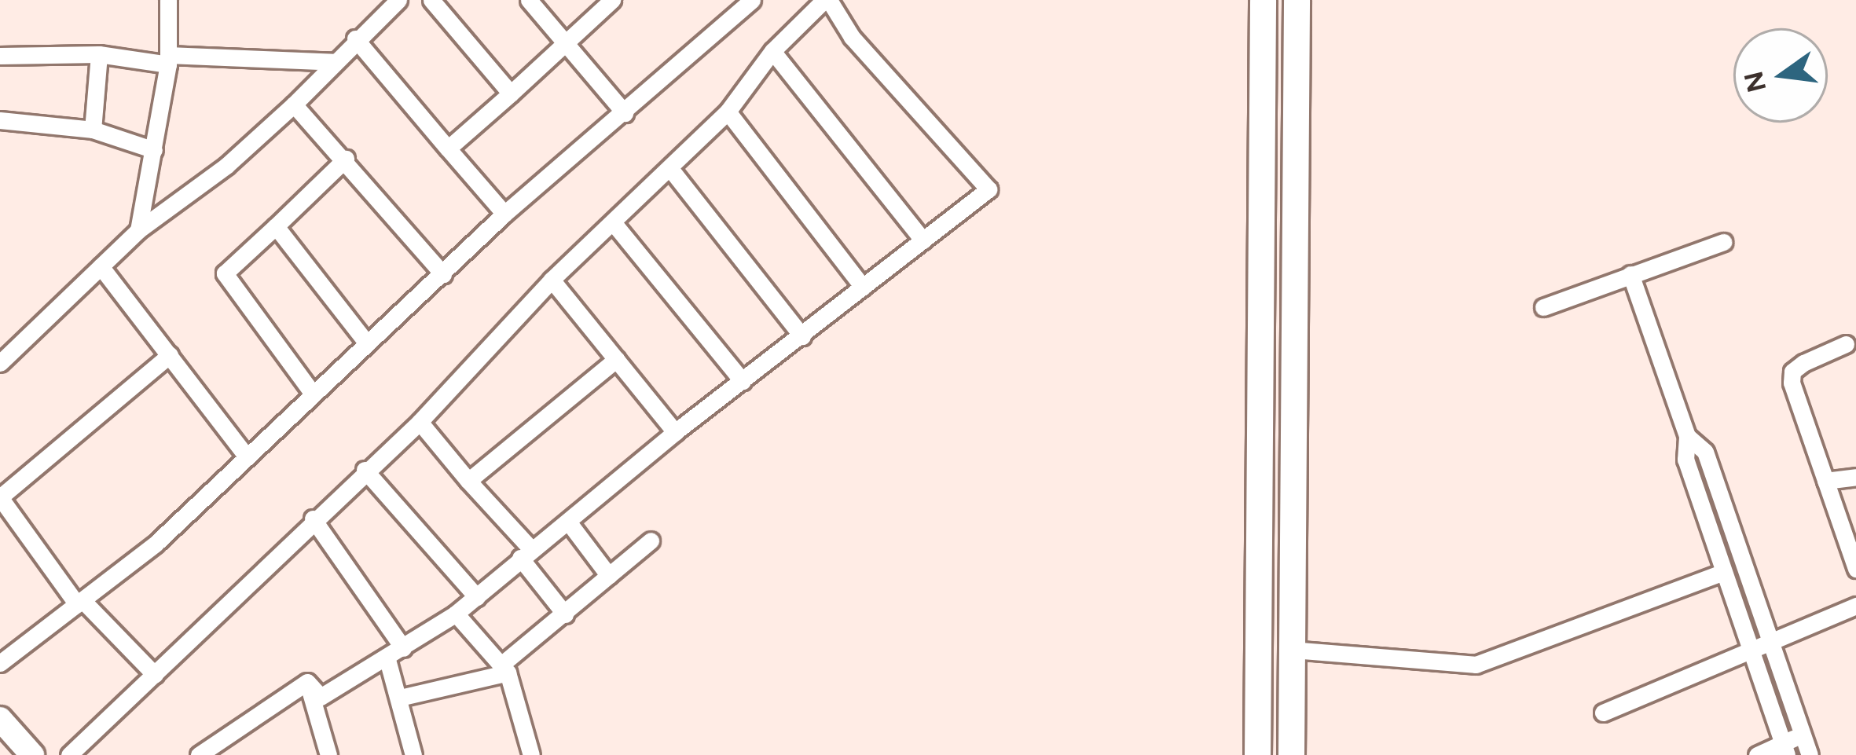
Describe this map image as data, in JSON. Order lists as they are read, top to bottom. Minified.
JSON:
{"north":"left"}
